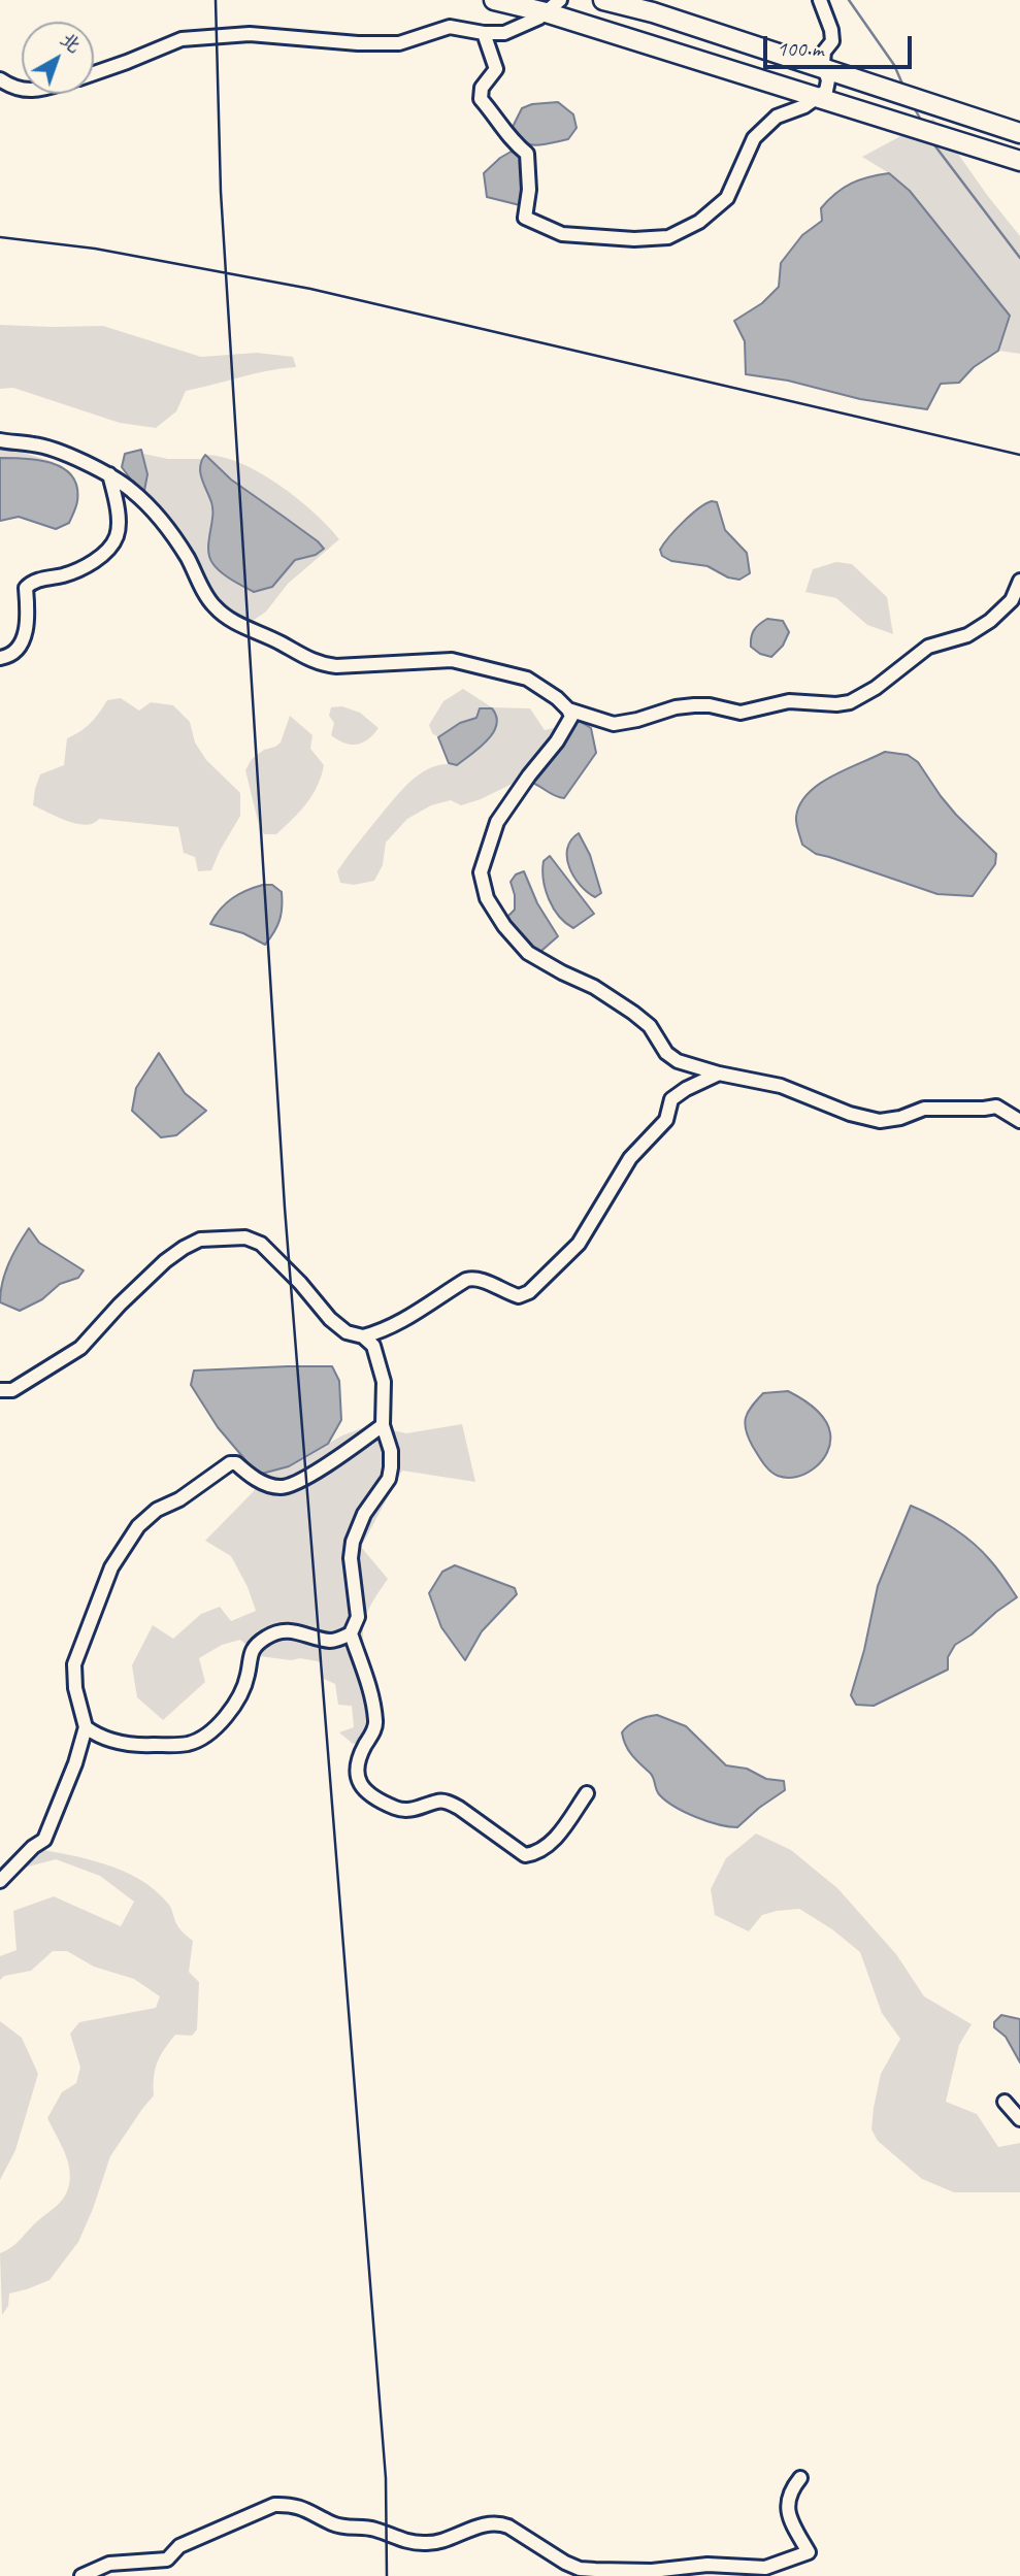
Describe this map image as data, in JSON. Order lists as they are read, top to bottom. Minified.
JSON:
{"scale_bar":"100 m","north":"top right"}
